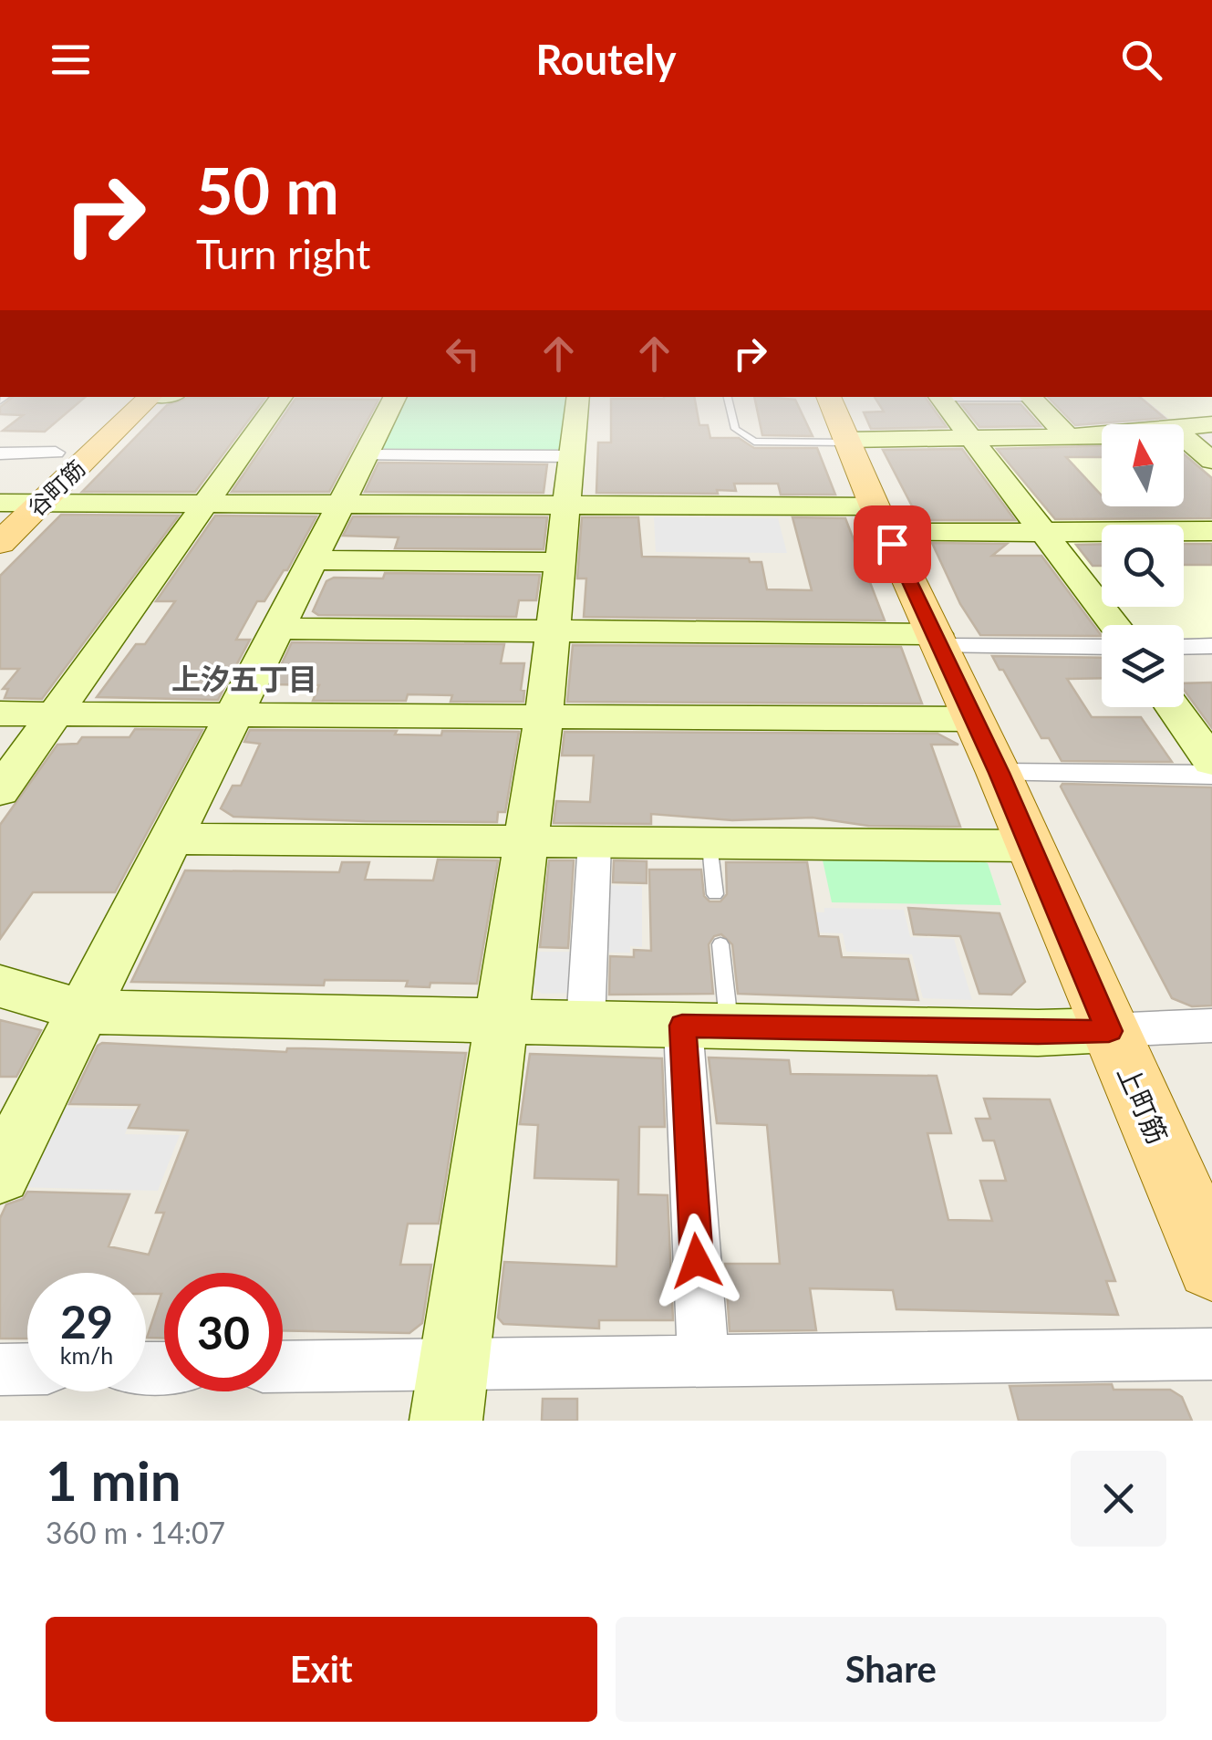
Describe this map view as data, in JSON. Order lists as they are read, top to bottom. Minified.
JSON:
{"streets":{"main road":["谷町筋","上町筋"]},"districts":["上汐五丁目"],"north":"top","page":{"header":"Routely","turn":["50 m","Turn right"],"speed":"29 km/h","limit":"30","heading":["1 min","360 m · 14:07"],"buttons":["Exit","Share"]}}
